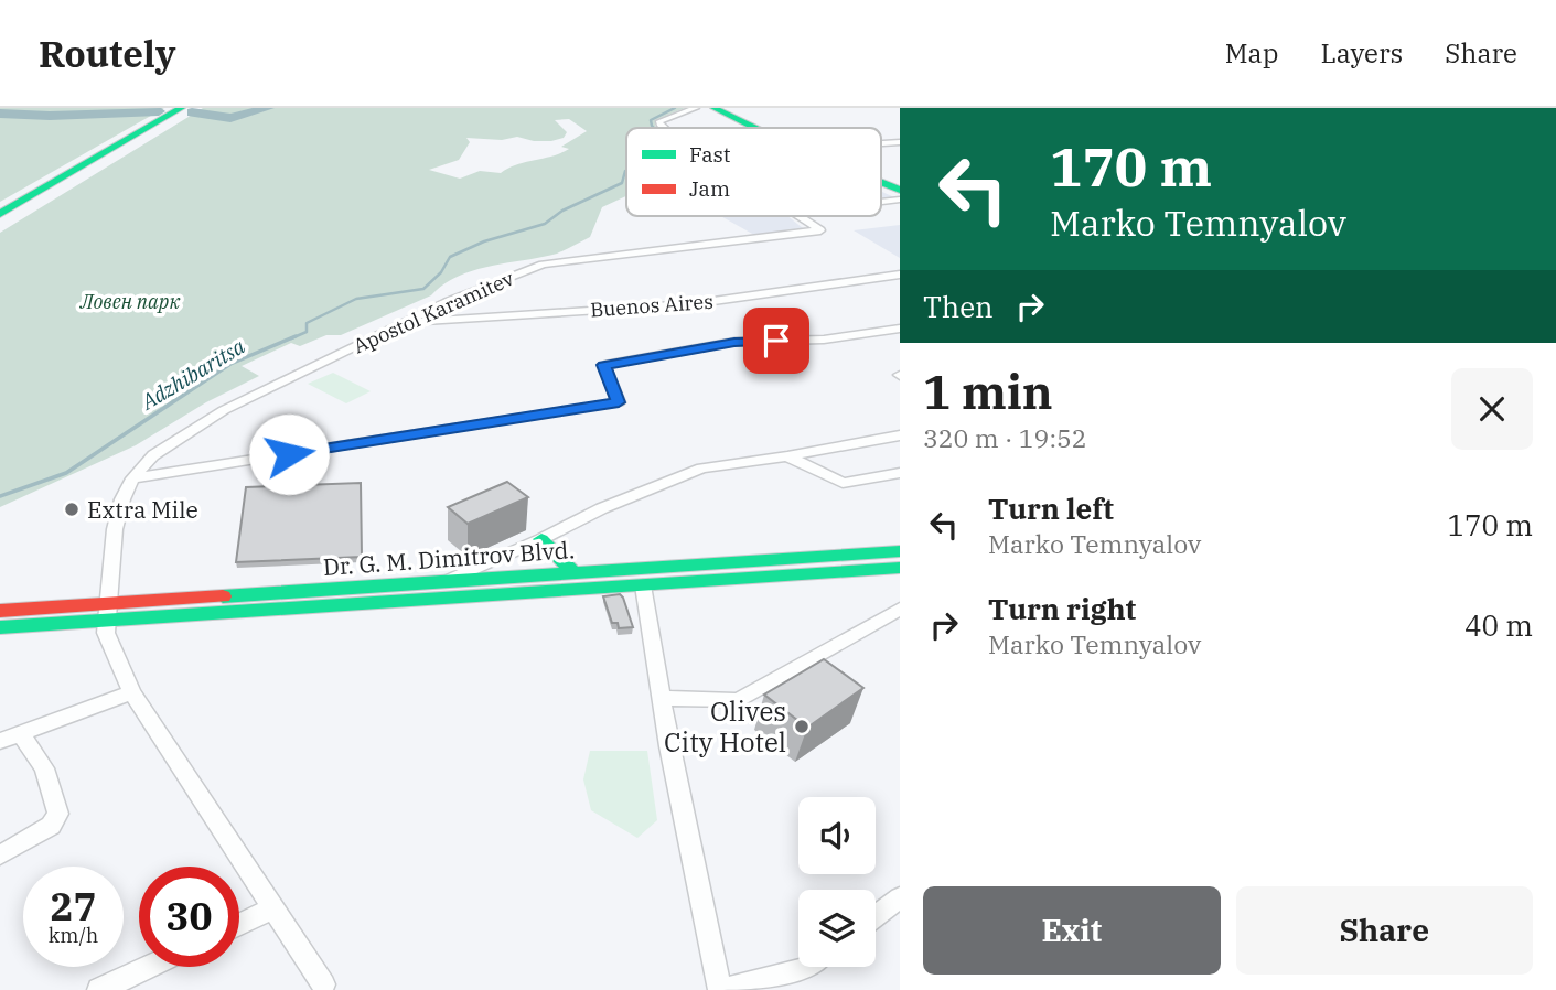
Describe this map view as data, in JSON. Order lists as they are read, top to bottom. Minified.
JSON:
{"streets":{"main road":["Dr. G. M. Dimitrov Blvd."],"street":["Buenos Aires","Apostol Karamitev"]},"crossings":[["Buenos Aires","Apostol Karamitev"],["Apostol Karamitev","Dr. G. M. Dimitrov Blvd."]],"water":["Adzhibaritsa"],"parks":["Ловен парк"],"places":["Extra Mile","Olives City Hotel"],"legend":["Fast","Jam"],"page":{"header":"Routely","nav":["Map","Layers","Share"],"turn":["170 m","Marko Temnyalov"],"then":"Then","heading":["1 min","320 m · 19:52"],"list":[{"name":"Turn left","note":"Marko Temnyalov","value":"170 m"},{"name":"Turn right","note":"Marko Temnyalov","value":"40 m"}],"speed":"27 km/h","limit":"30","buttons":["Exit","Share"]}}
